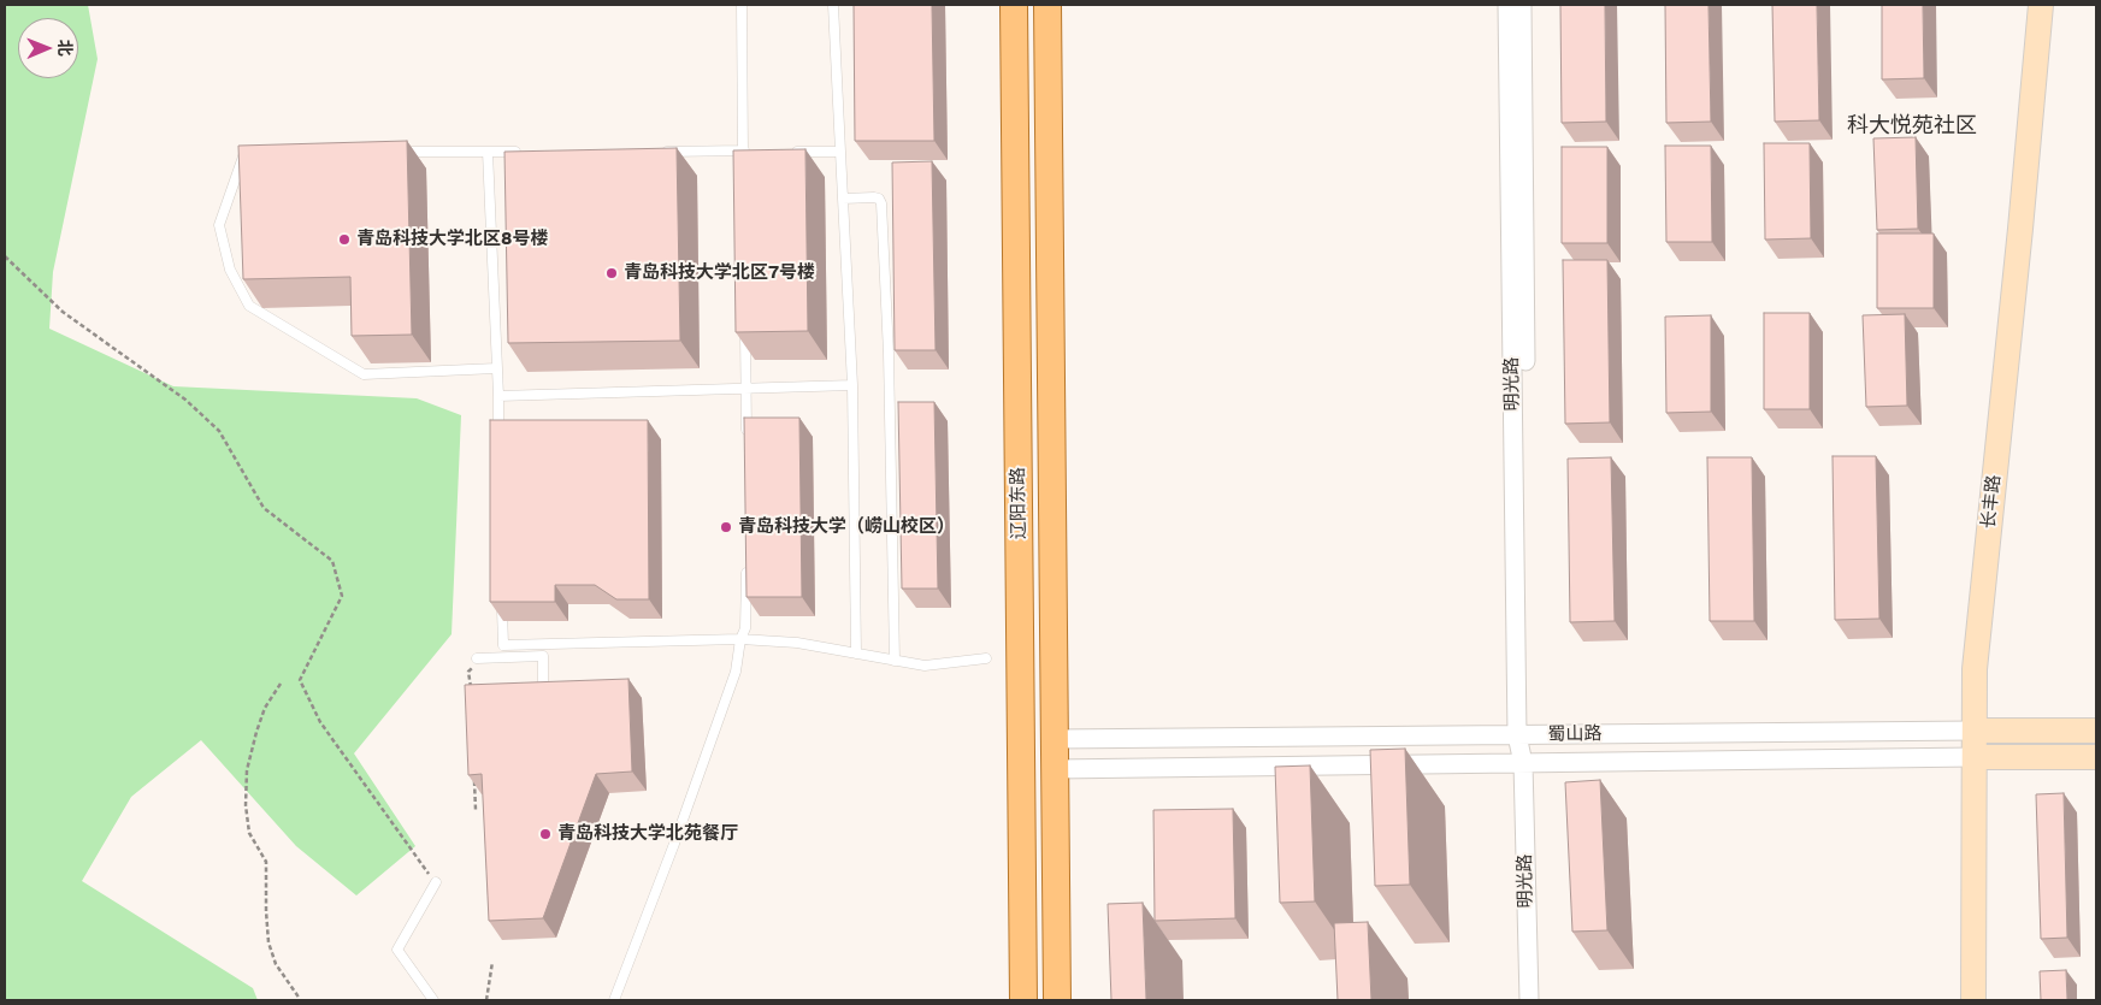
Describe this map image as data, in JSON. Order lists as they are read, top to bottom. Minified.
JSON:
{"streets":{"main road":["辽阳东路"],"street":["明光路","长丰路","蜀山路"]},"crossings":[["明光路","蜀山路"],["长丰路","蜀山路"],["辽阳东路","蜀山路"]],"districts":["科大悦苑社区"],"places":["青岛科技大学北区8号楼","青岛科技大学北区7号楼","青岛科技大学（崂山校区）","青岛科技大学北苑餐厅"],"north":"right"}
